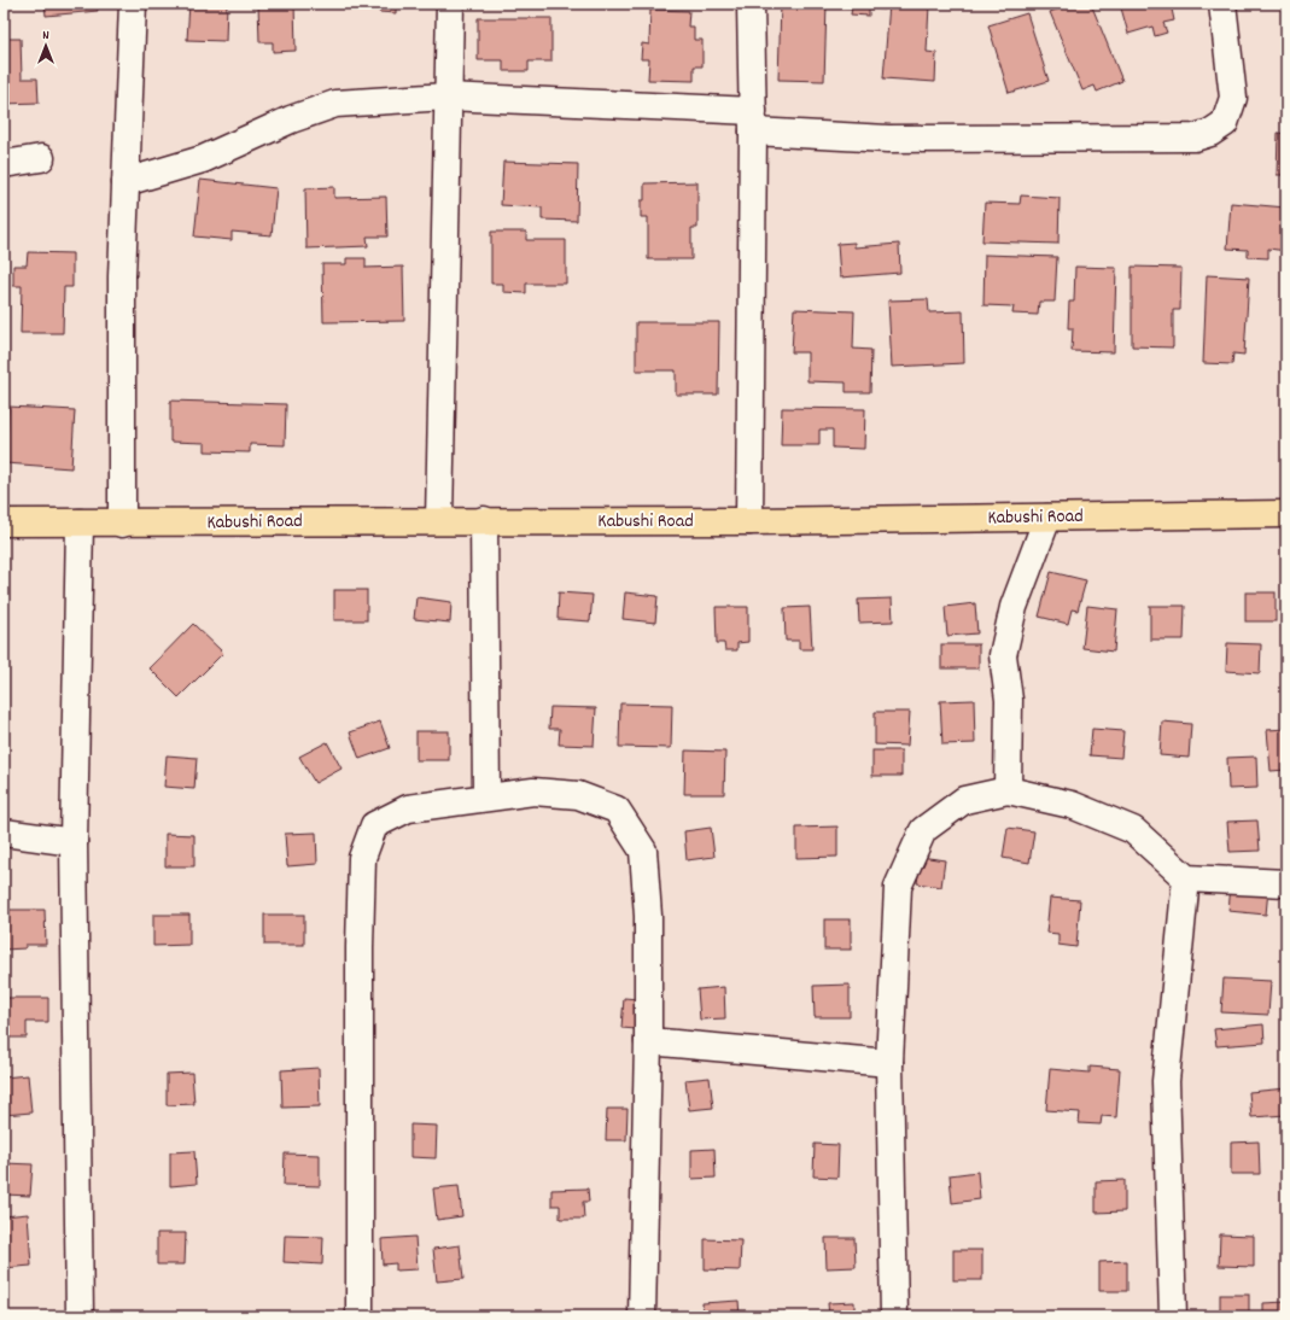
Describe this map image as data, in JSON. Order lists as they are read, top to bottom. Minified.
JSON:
{"streets":{"main road":["Kabushi Road"]},"north":"top"}
